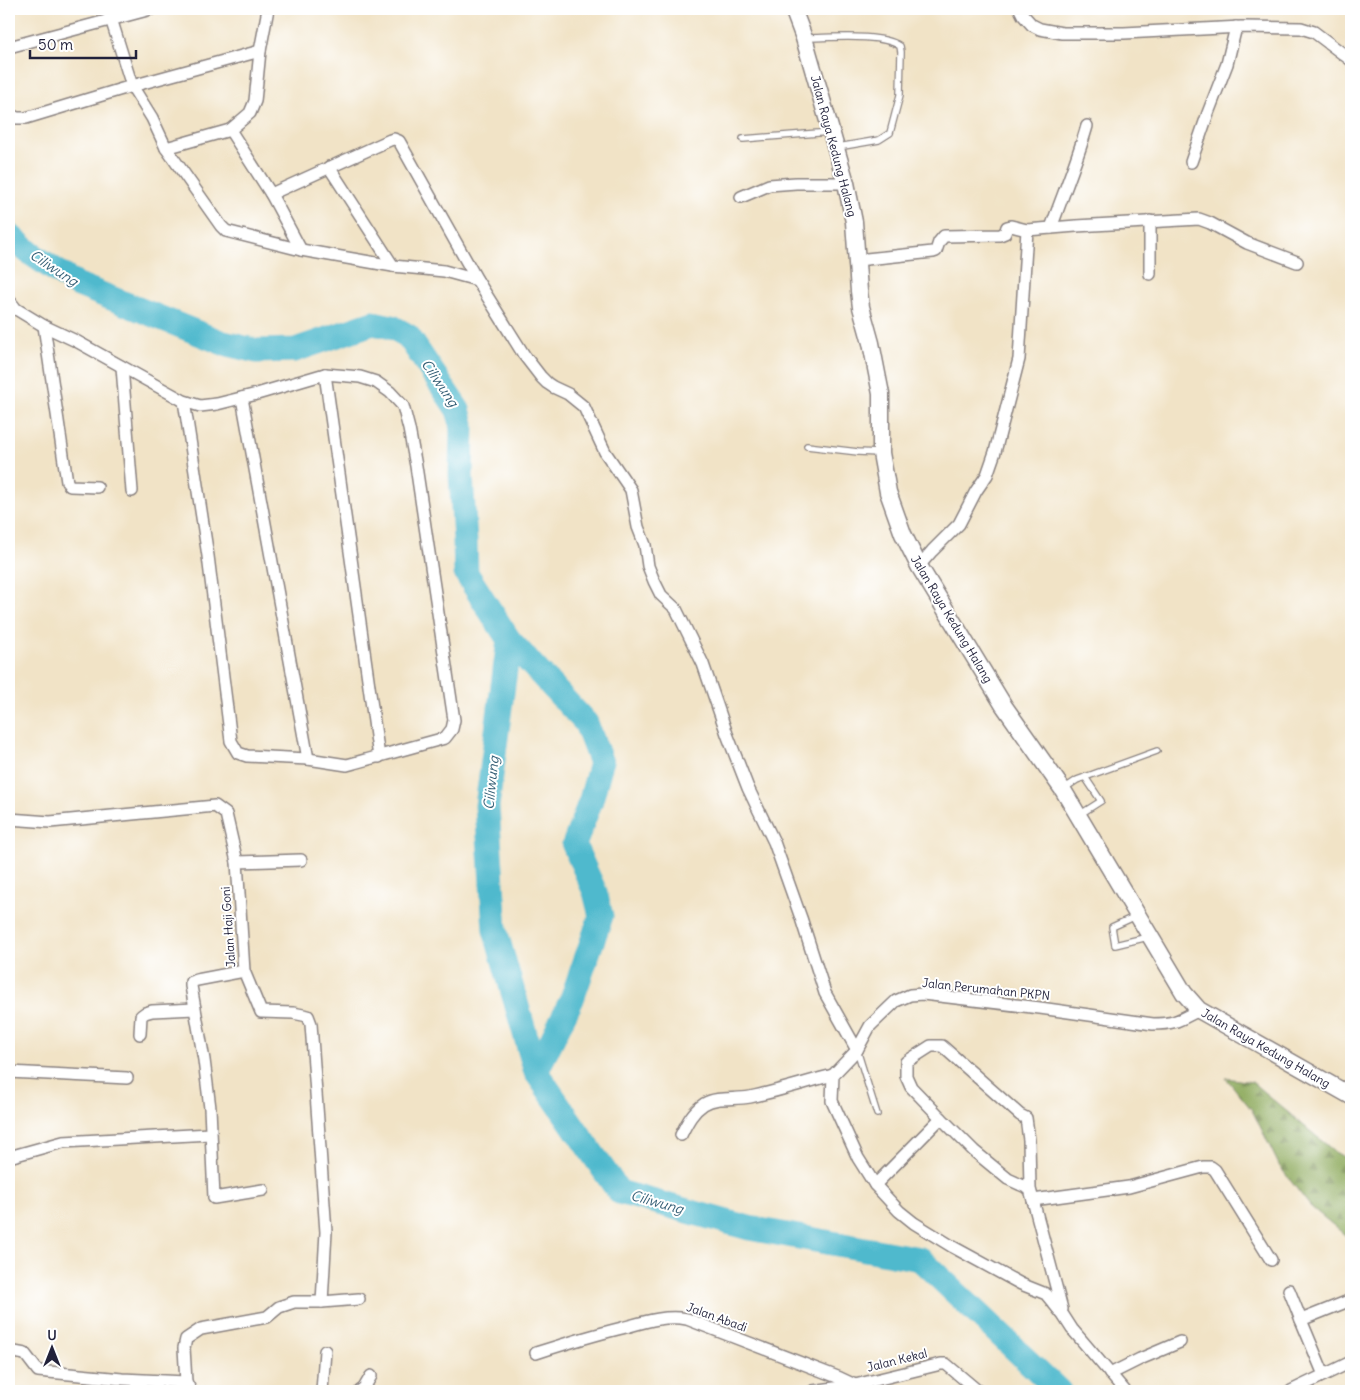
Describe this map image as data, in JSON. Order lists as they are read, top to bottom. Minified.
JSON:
{"streets":{"main road":["Jalan Raya Kedung Halang"],"street":["Jalan Haji Goni","Jalan Perumahan PKPN","Jalan Abadi","Jalan Kekal"]},"crossings":[["Jalan Raya Kedung Halang","Jalan Perumahan PKPN"],["Jalan Abadi","Jalan Kekal"]],"water":["Ciliwung"],"scale_bar":"50 m","north":"top"}
